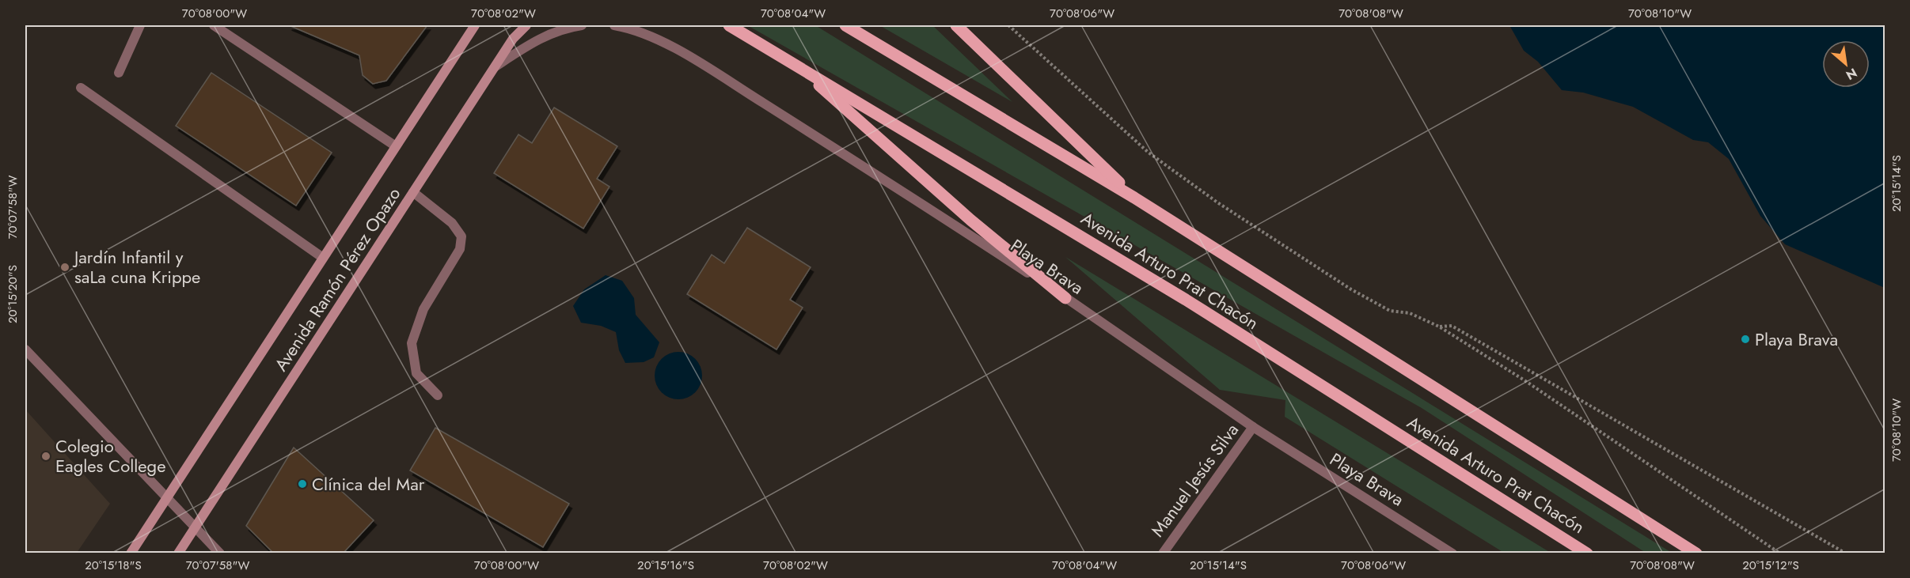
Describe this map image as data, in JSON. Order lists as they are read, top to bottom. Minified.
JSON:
{"streets":{"main road":["Avenida Arturo Prat Chacón","Avenida Ramón Pérez Opazo"],"street":["Playa Brava","Manuel Jesús Silva"]},"crossings":[["Playa Brava","Manuel Jesús Silva"]],"places":["Jardín Infantil y saLa cuna Krippe","Playa Brava","Colegio Eagles College","Clínica del Mar"],"north":"bottom right","coordinates":["70°08'00\"W","70°08'02\"W","70°08'04\"W","70°08'06\"W","70°08'08\"W","70°08'10\"W","20°15'14\"S","70°07'58\"W","20°15'20\"S","20°15'18\"S","20°15'16\"S","20°15'12\"S"]}
